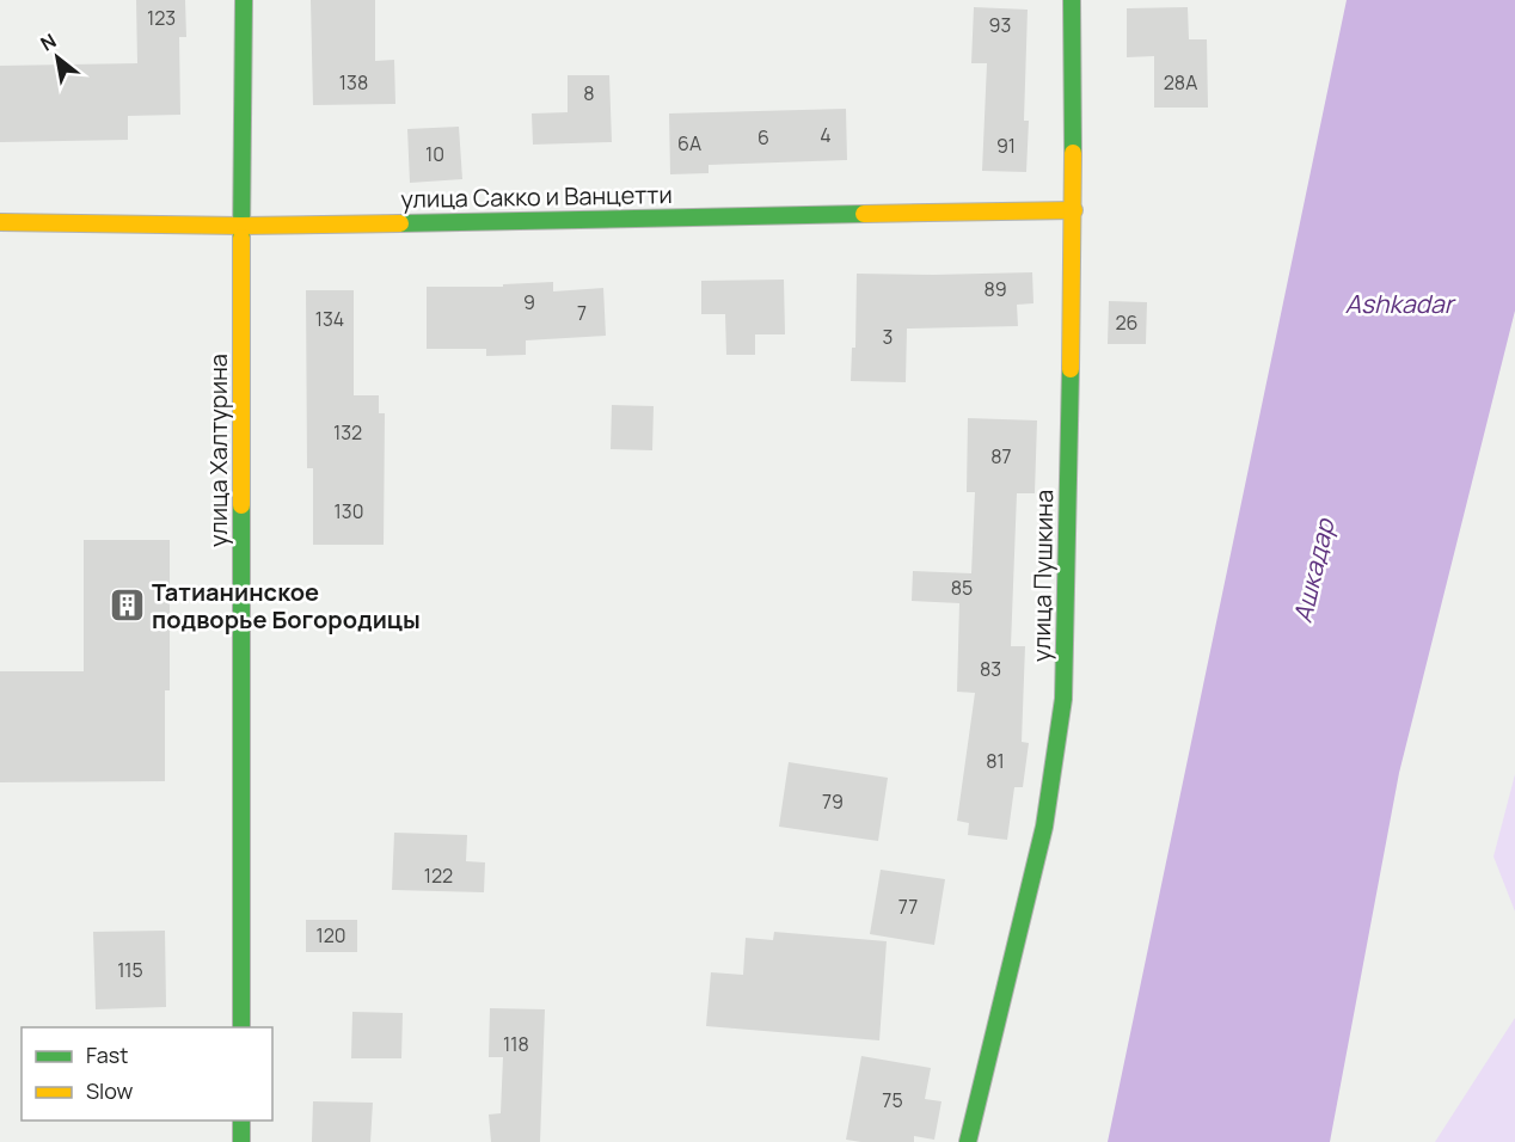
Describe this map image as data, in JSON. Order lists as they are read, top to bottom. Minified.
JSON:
{"streets":{"street":["улица Сакко и Ванцетти","улица Халтурина","улица Пушкина"]},"crossings":[["улица Сакко и Ванцетти","улица Халтурина"],["улица Сакко и Ванцетти","улица Пушкина"]],"water":["Ashkadar","Ашкадар"],"places":{"building":["Татианинское подворье Богородицы"]},"house_numbers":["123","93","138","28А","8","4","6","6А","91","10","89","9","7","134","26","3","132","87","130","85","83","81","79","122","77","120","115","118","75"],"legend":["Fast","Slow"],"north":"top left"}
